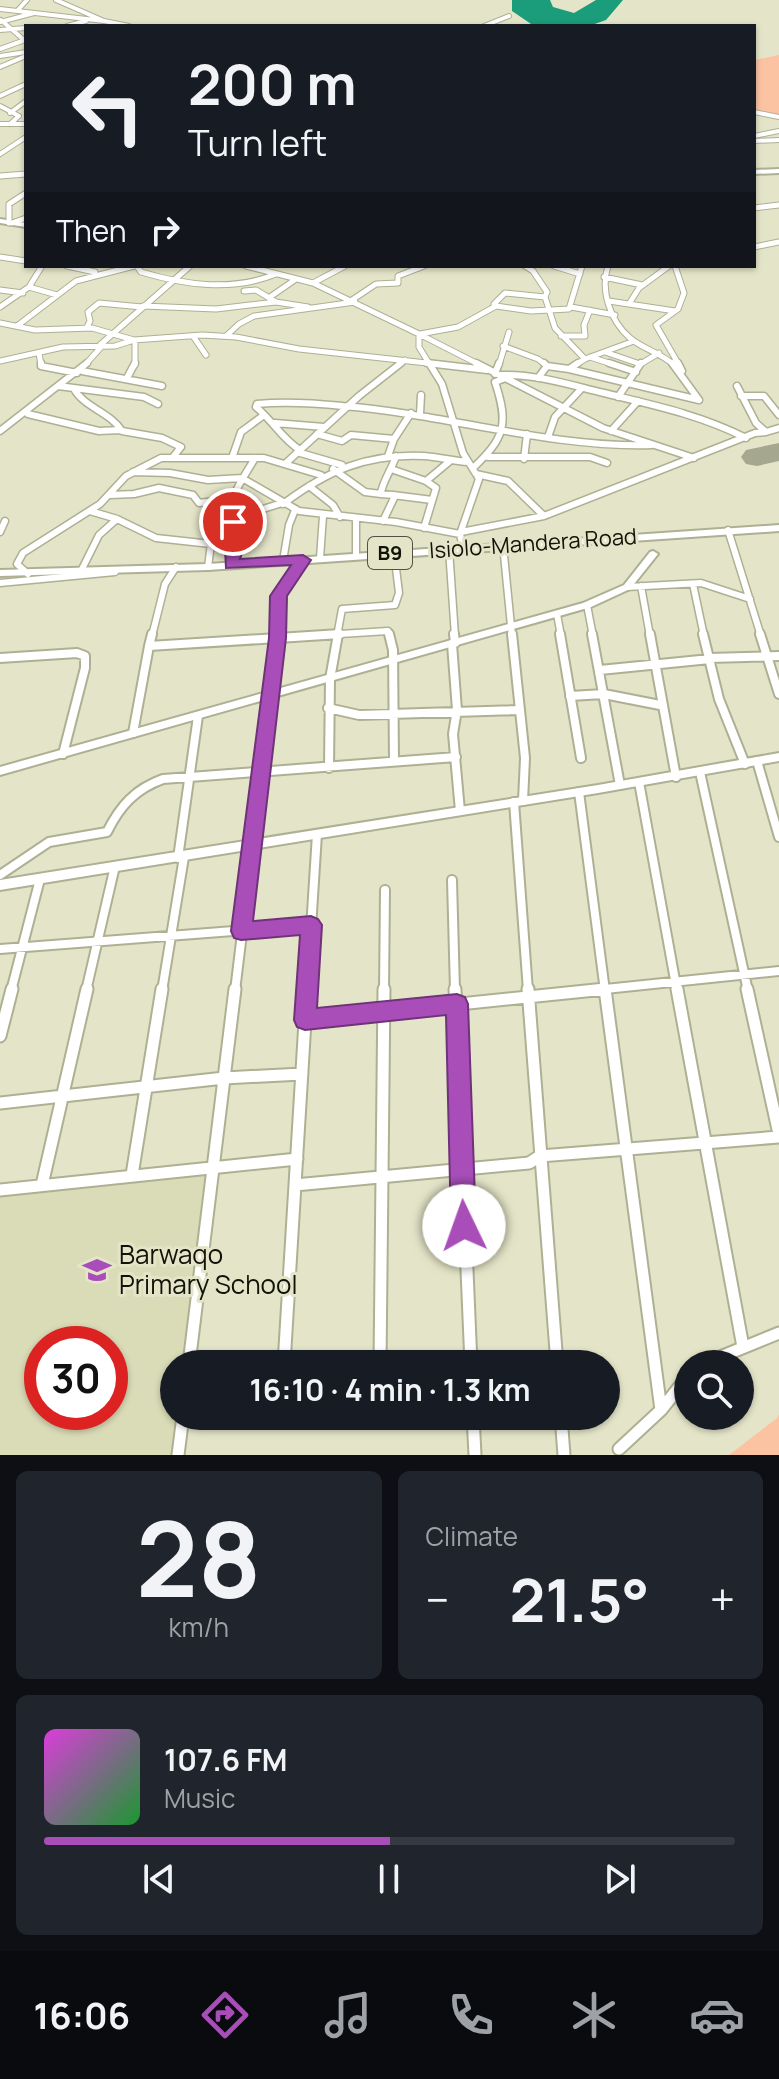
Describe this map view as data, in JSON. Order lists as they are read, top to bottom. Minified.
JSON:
{"streets":{"highway":["Isiolo-Mandera Road","B9"]},"places":{"school or university":["Barwaqo Primary School"]},"page":{"turn":["200 m","Turn left"],"then":"Then","limit":"30","trip":"16:10 · 4 min · 1.3 km","tile":[["28","km/h"],"Climate"],"heat":["−","21.5°","+"],"song":["107.6 FM","Music"],"tabs":"16:06"}}
